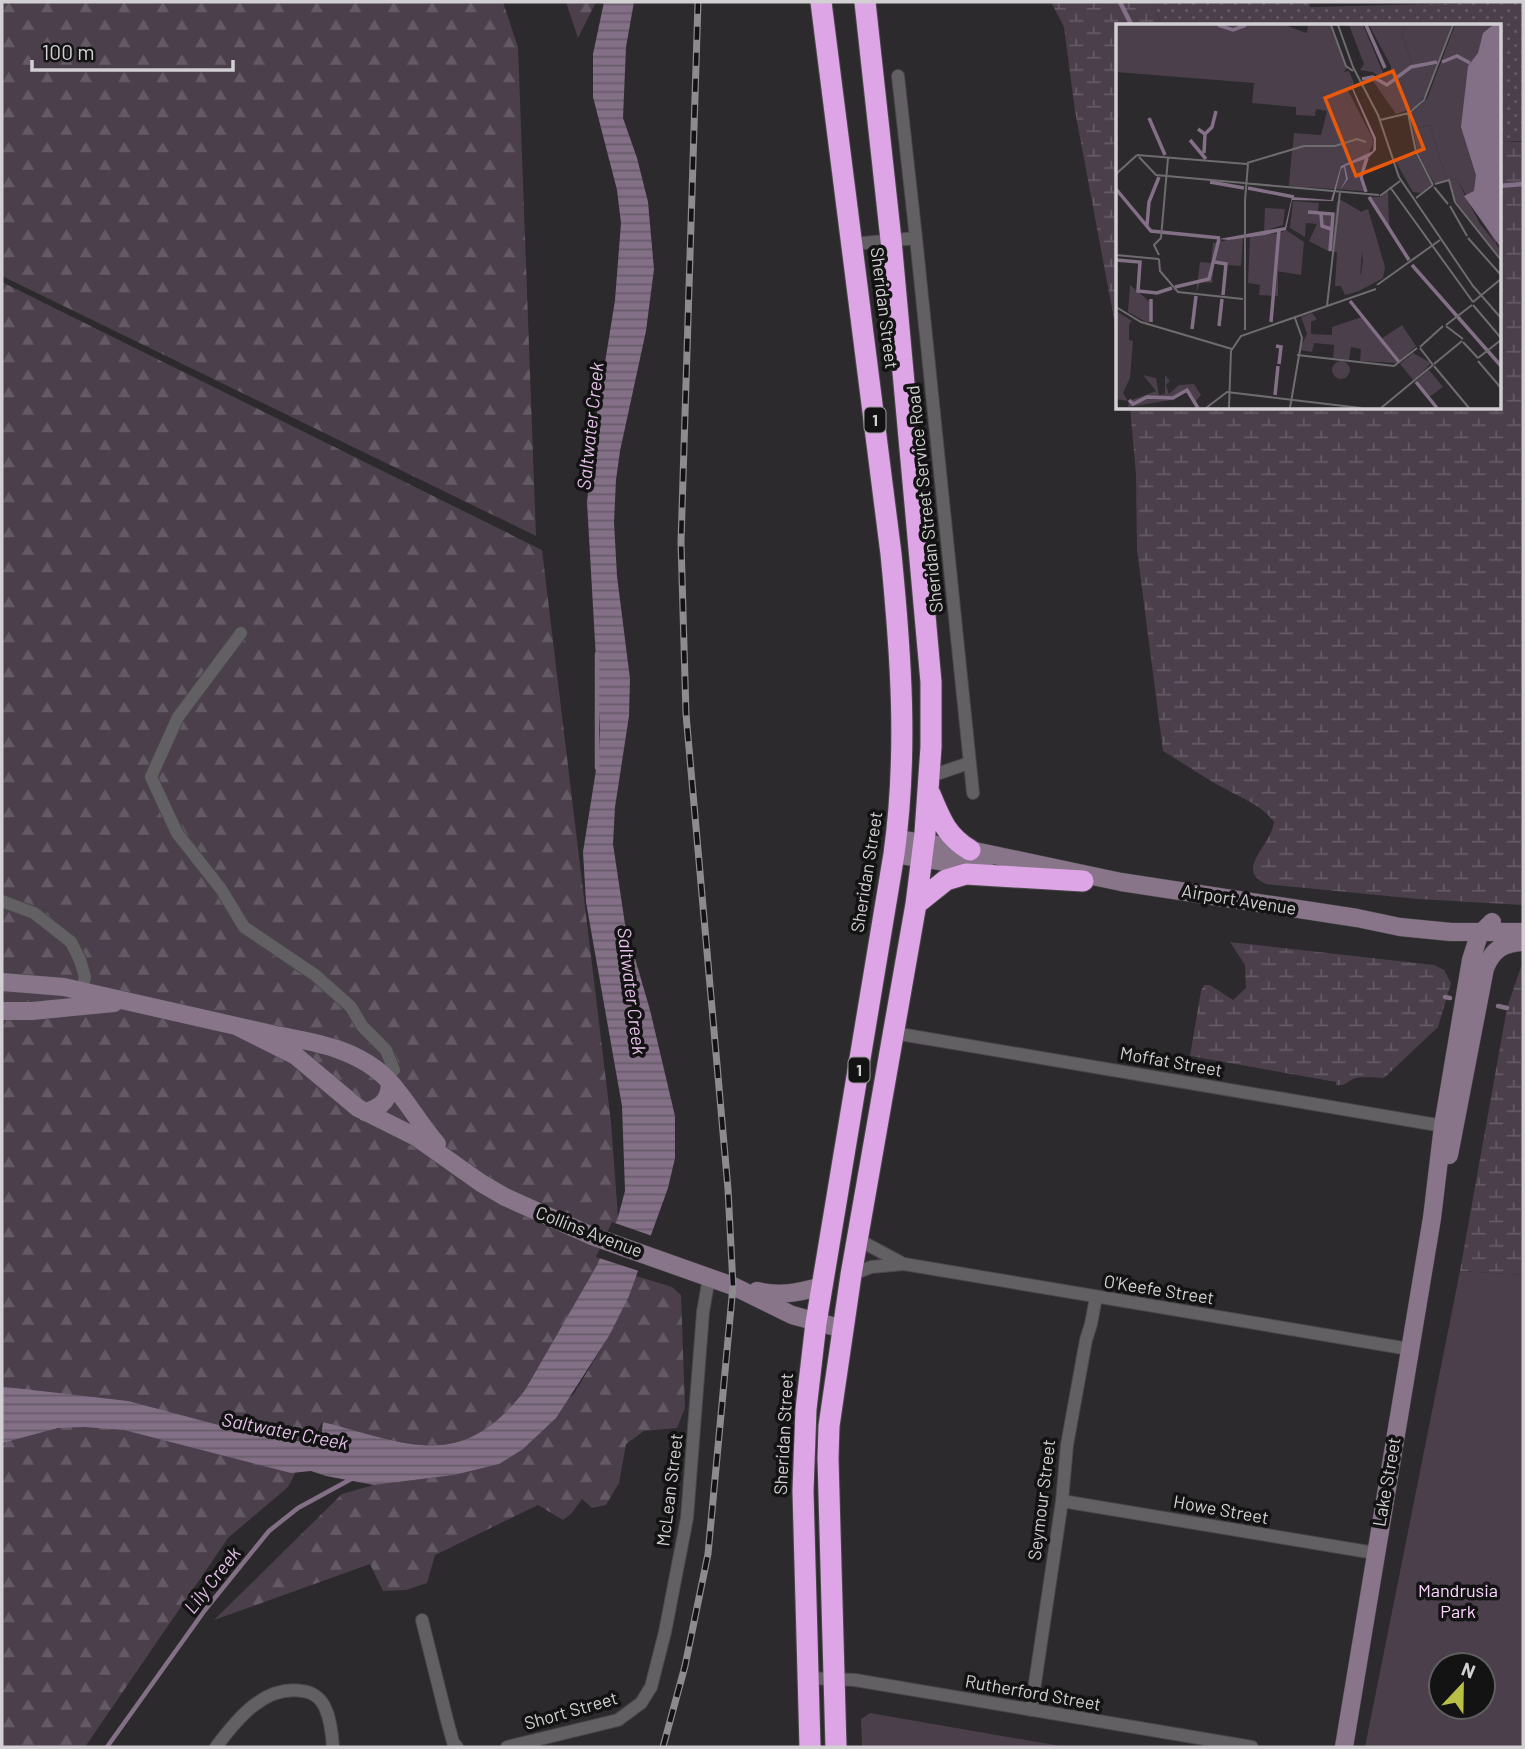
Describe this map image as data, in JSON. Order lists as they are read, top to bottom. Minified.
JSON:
{"streets":{"highway":["Sheridan Street","1"],"main road":["Airport Avenue","Collins Avenue","Lake Street"],"street":["Sheridan Street Service Road","Moffat Street","O'Keefe Street","McLean Street","Seymour Street","Howe Street","Rutherford Street","Short Street"]},"crossings":[["Sheridan Street","Airport Avenue"],["Sheridan Street","Moffat Street"],["Sheridan Street","Collins Avenue"],["Sheridan Street","O'Keefe Street"],["Sheridan Street","Rutherford Street"],["Airport Avenue","Lake Street"],["Moffat Street","Lake Street"],["Collins Avenue","McLean Street"],["O'Keefe Street","Lake Street"],["O'Keefe Street","Seymour Street"],["Lake Street","Howe Street"],["McLean Street","Short Street"],["Seymour Street","Howe Street"],["Seymour Street","Rutherford Street"]],"water":["Saltwater Creek","Lily Creek"],"parks":["Mandrusia Park"],"scale_bar":"100 m","north":"top"}
